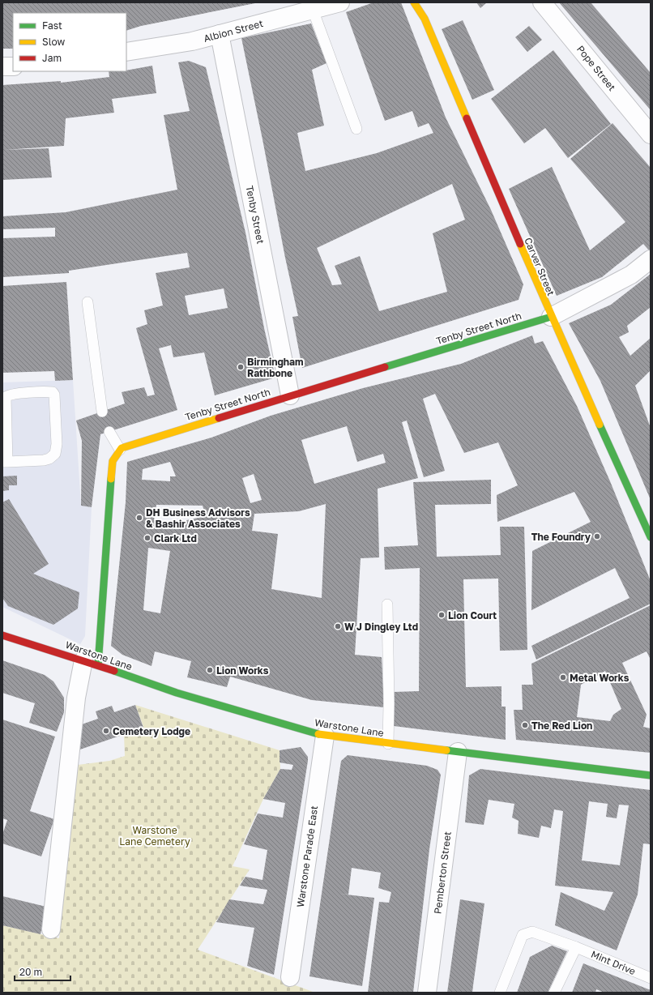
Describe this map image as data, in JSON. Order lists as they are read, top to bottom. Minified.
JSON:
{"streets":{"street":["Albion Street","Pope Street","Tenby Street","Carver Street","Tenby Street North","Warstone Lane","Warstone Parade East","Pemberton Street"],"lane":["Mint Drive"]},"crossings":[["Albion Street","Tenby Street"],["Tenby Street","Tenby Street North"],["Carver Street","Tenby Street North"],["Warstone Lane","Warstone Parade East"],["Warstone Lane","Pemberton Street"]],"parks":["Warstone Lane Cemetery"],"places":["Birmingham Rathbone","DH Business Advisors & Bashir Associates","The Foundry","Clark Ltd","Lion Court","W J Dingley Ltd","Lion Works","Metal Works","The Red Lion","Cemetery Lodge"],"legend":["Fast","Slow","Jam"],"scale_bar":"20 m"}
